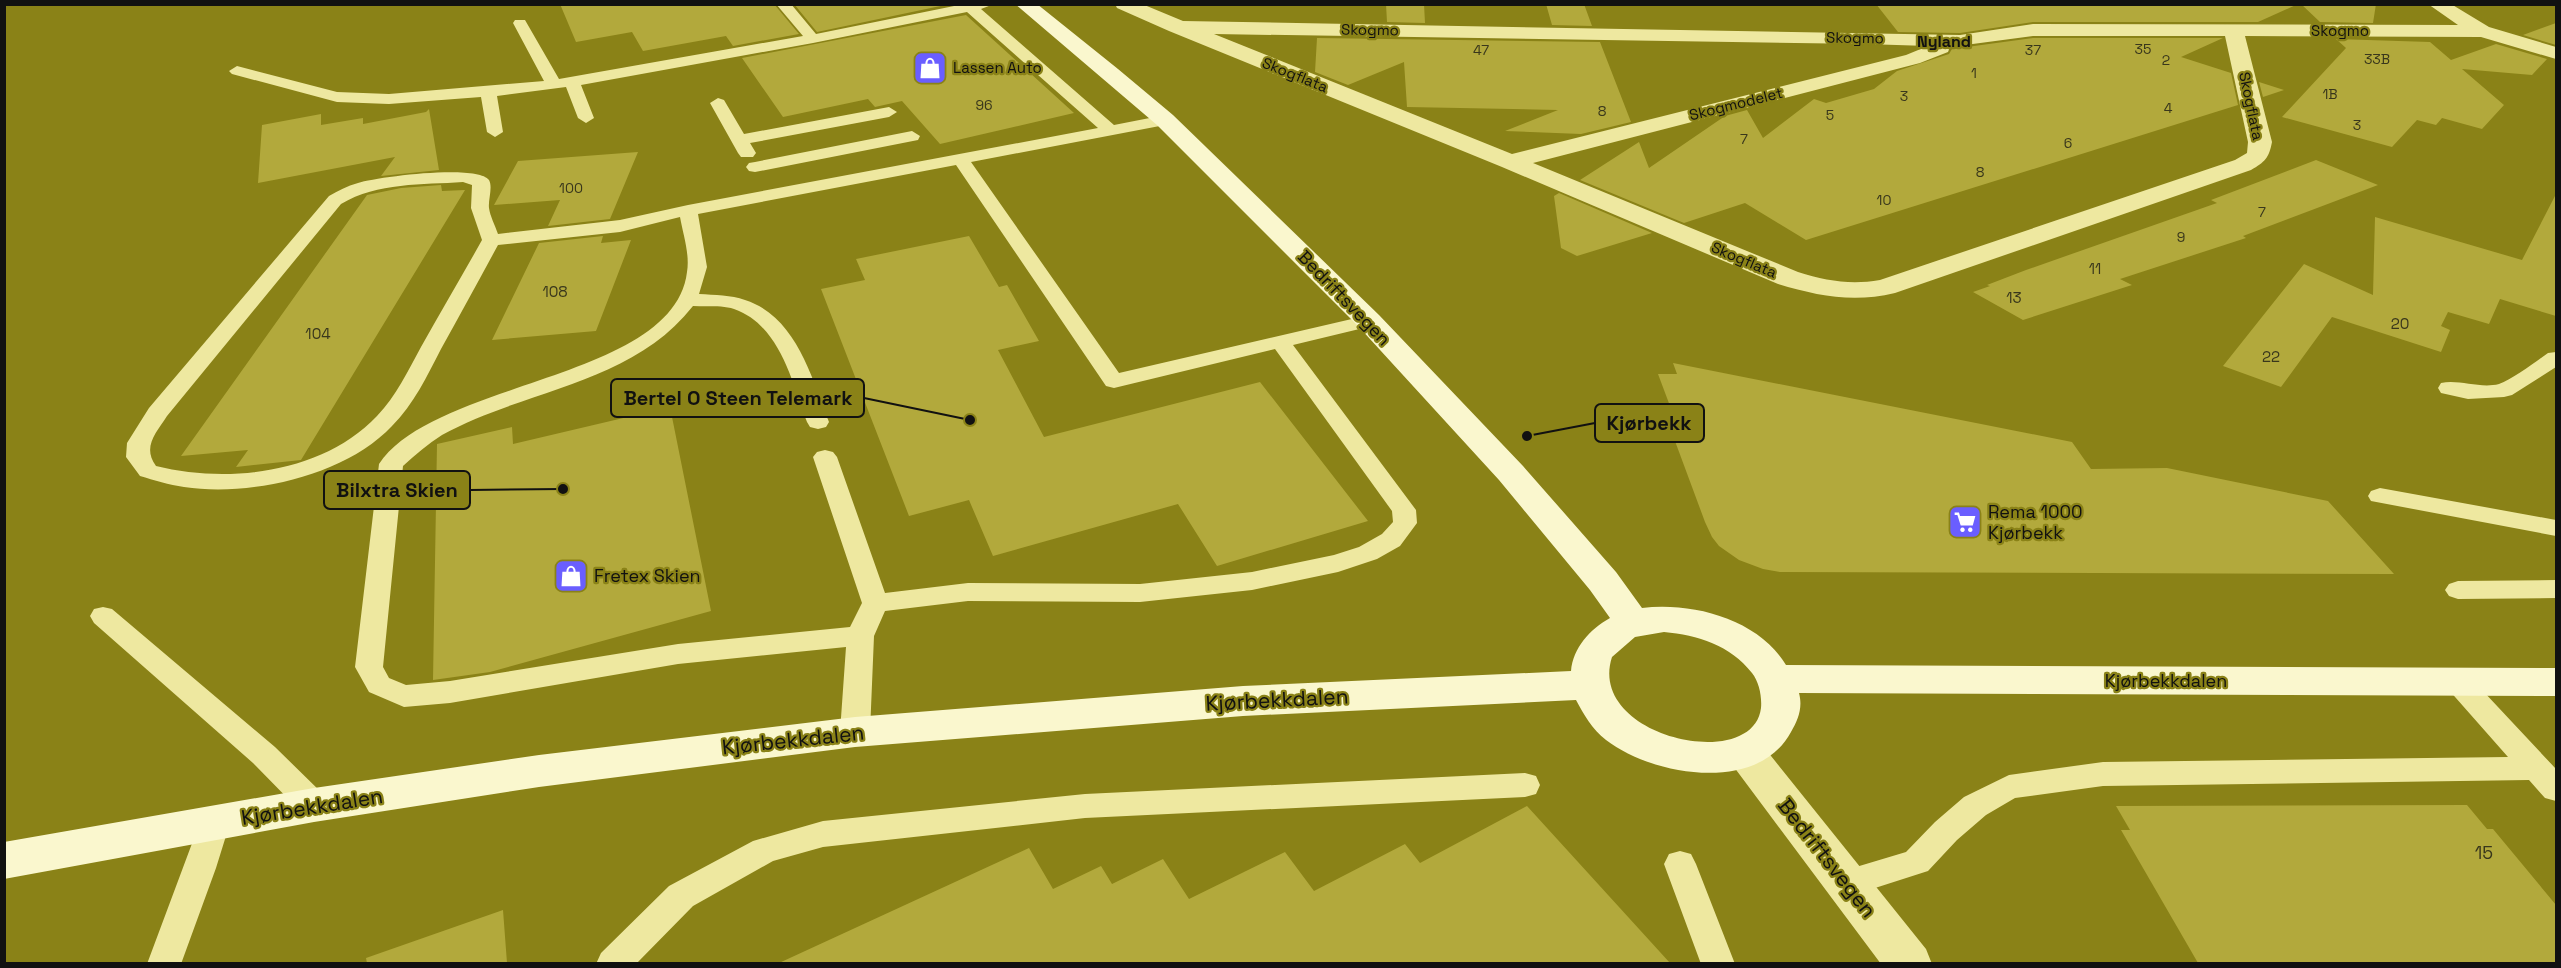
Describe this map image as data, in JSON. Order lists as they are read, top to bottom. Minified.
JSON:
{"streets":{"street":["Skogmo","Skogflata","Skogmodelet","Bedriftsvegen","Kjørbekkdalen"]},"crossings":[["Skogmo","Skogflata"],["Skogmo","Skogmodelet"],["Skogflata","Skogmodelet"],["Bedriftsvegen","Kjørbekkdalen"]],"districts":["Nyland"],"places":{"shop":["Lassen Auto","Fretex Skien"],"other":["Bertel O Steen Telemark","Kjørbekk","Bilxtra Skien"],"supermarket":["Rema 1000 Kjørbekk"]},"house_numbers":["35","47","37","33B","2","1","1B","3","96","4","8","5","3","7","6","8","100","10","7","9","11","108","13","20","104","22","15"]}
